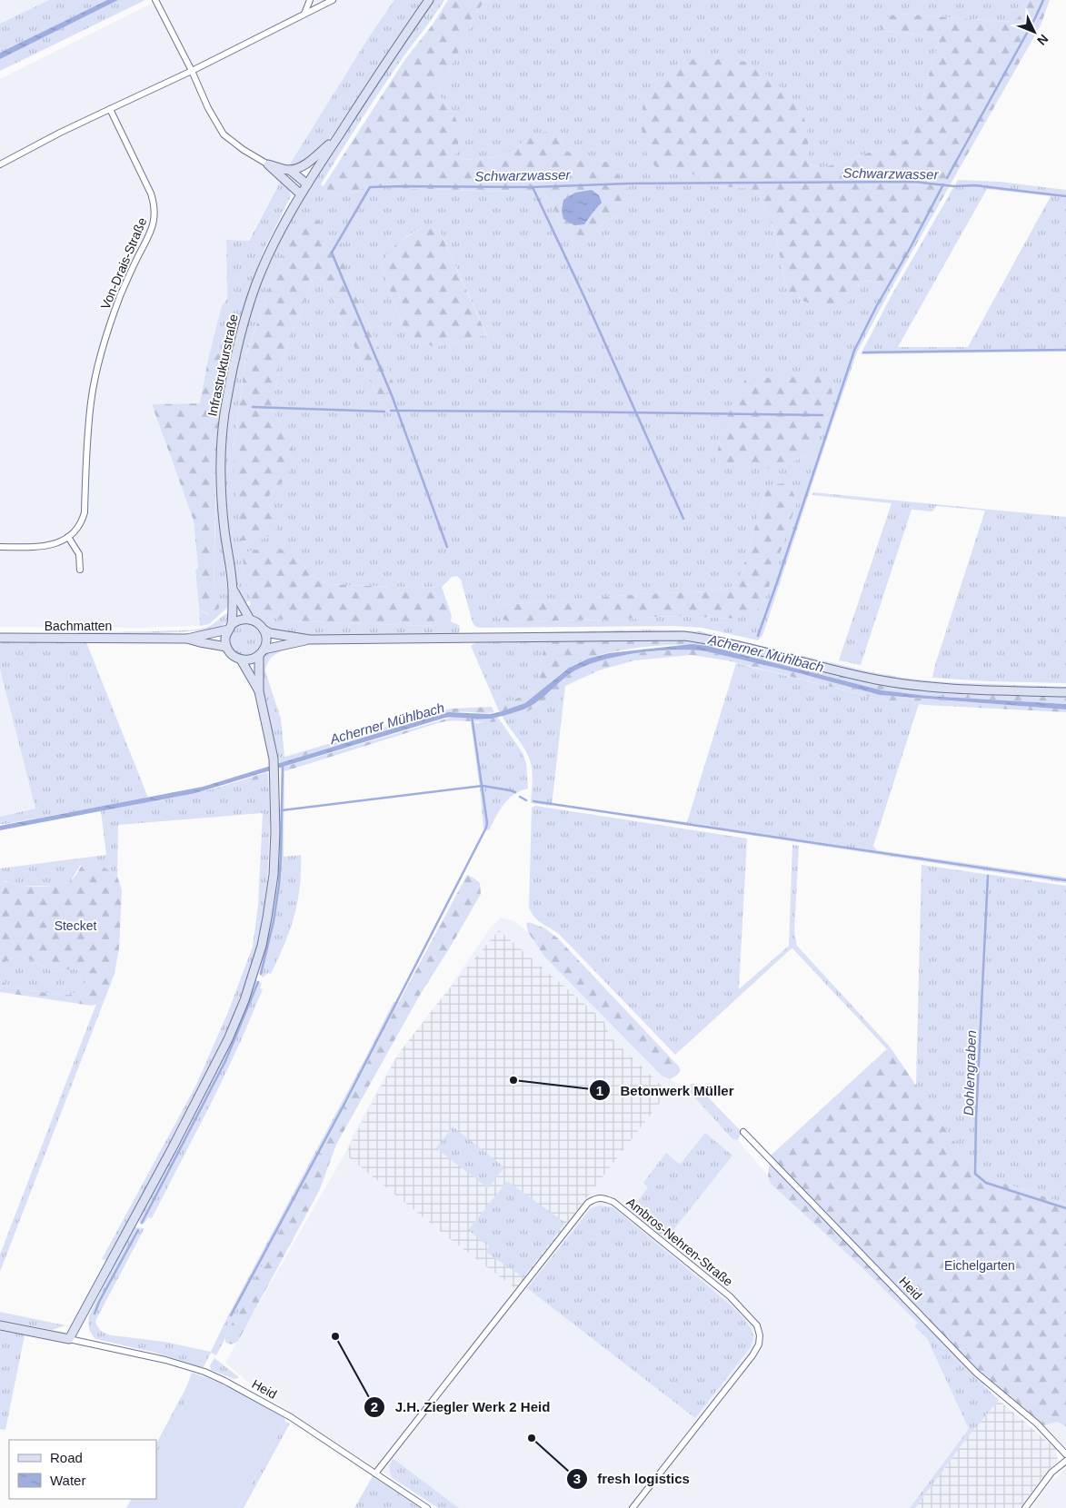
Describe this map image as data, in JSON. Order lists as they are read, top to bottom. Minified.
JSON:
{"streets":{"street":["Von-Drais-Straße","Infrastrukturstraße","Bachmatten","Ambros-Nehren-Straße","Heid"]},"crossings":[["Ambros-Nehren-Straße","Heid"]],"water":["Schwarzwasser","Acherner Mühlbach","Dohlengraben"],"parks":["Stecket","Eichelgarten"],"places":["Betonwerk Müller","J.H. Ziegler Werk 2 Heid","fresh logistics"],"legend":["Road","Water"],"north":"bottom right"}
